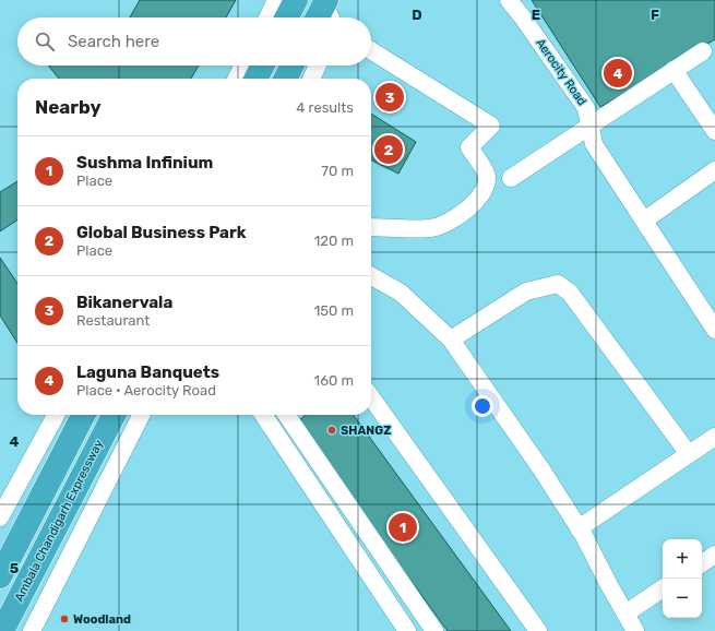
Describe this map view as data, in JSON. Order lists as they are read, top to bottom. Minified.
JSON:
{"streets":{"highway":["Ambala Chandigarh Expressway"],"street":["Aerocity Road"]},"places":["SHANGZ","Woodland"],"page":{"search":"Search here","pins":["4","3","2","1"],"heading":["Nearby","4 results"],"list":[{"mark":"1","name":"Sushma Infinium","note":"Place","value":"70 m"},{"mark":"2","name":"Global Business Park","note":"Place","value":"120 m"},{"mark":"3","name":"Bikanervala","note":"Restaurant","value":"150 m"},{"mark":"4","name":"Laguna Banquets","note":"Place · Aerocity Road","value":"160 m"}],"map_buttons":["+","−"]},"grid":{"columns":["D","E","F"],"rows":["4","5"]}}
